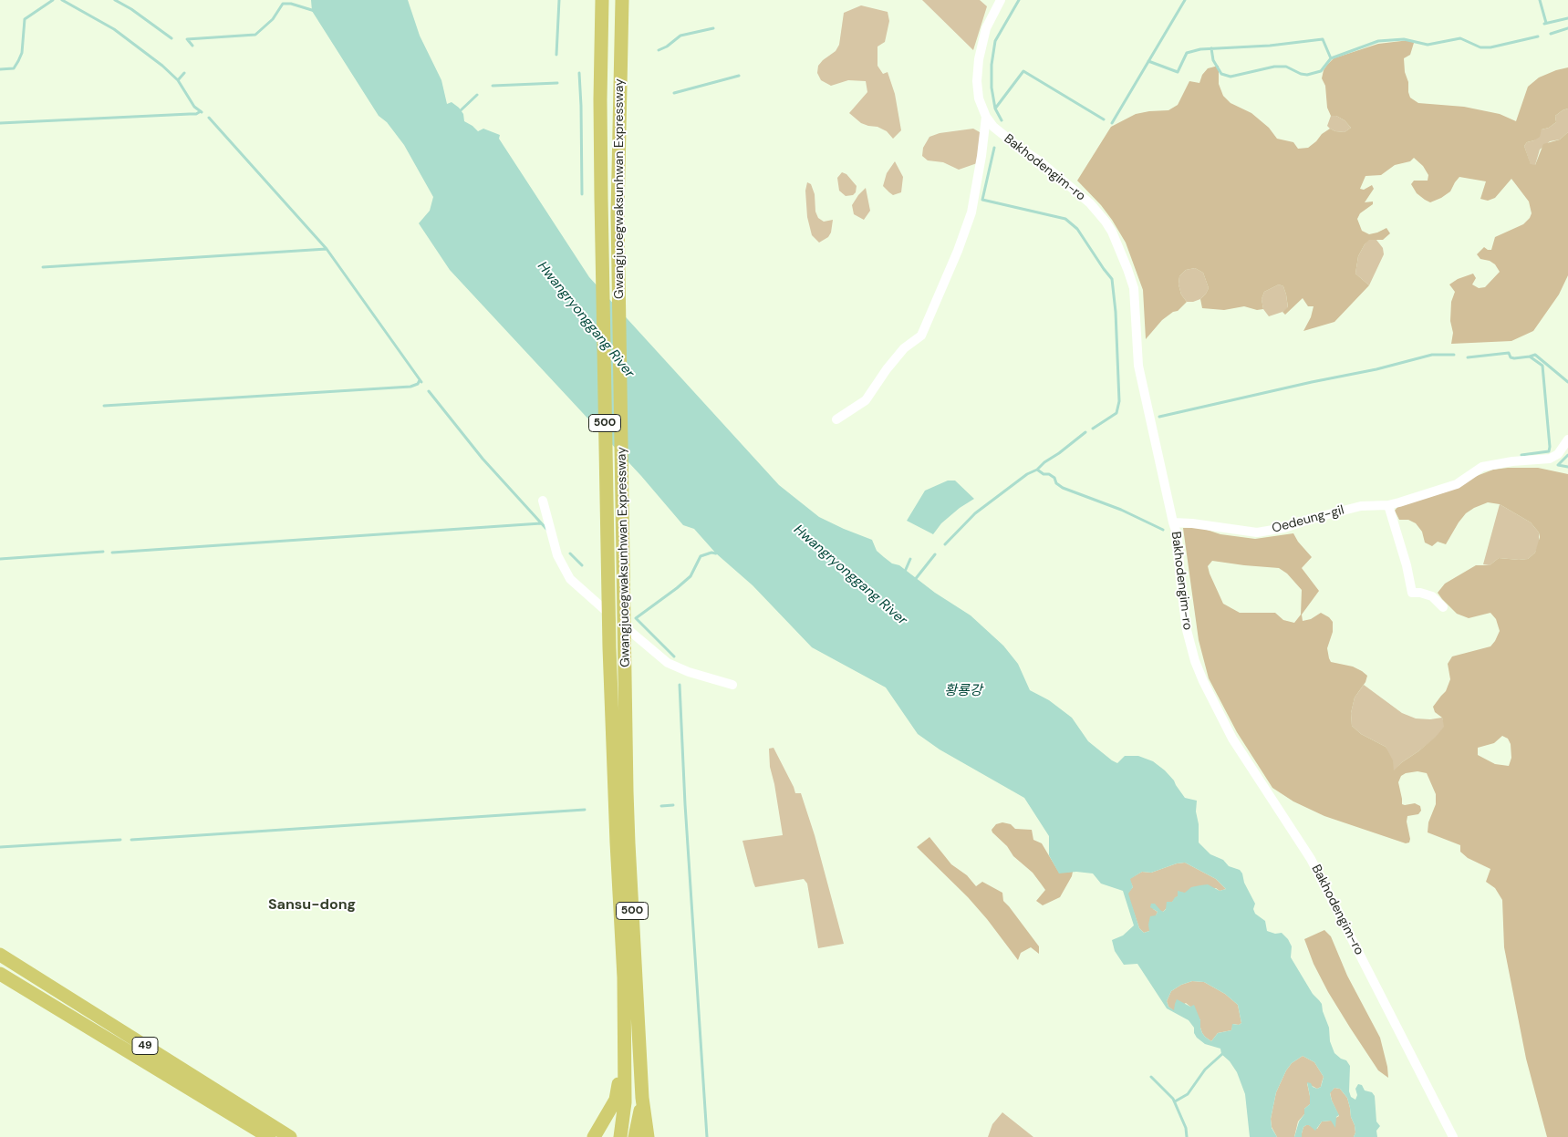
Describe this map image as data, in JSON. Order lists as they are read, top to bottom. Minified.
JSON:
{"streets":{"highway":["Gwangjuoegwaksunhwan Expressway","500","49"],"street":["Bakhodengim-ro","Oedeung-gil"]},"crossings":[["Bakhodengim-ro","Oedeung-gil"]],"districts":["Sansu-dong"],"water":["Hwangryonggang River","황룡강"]}
